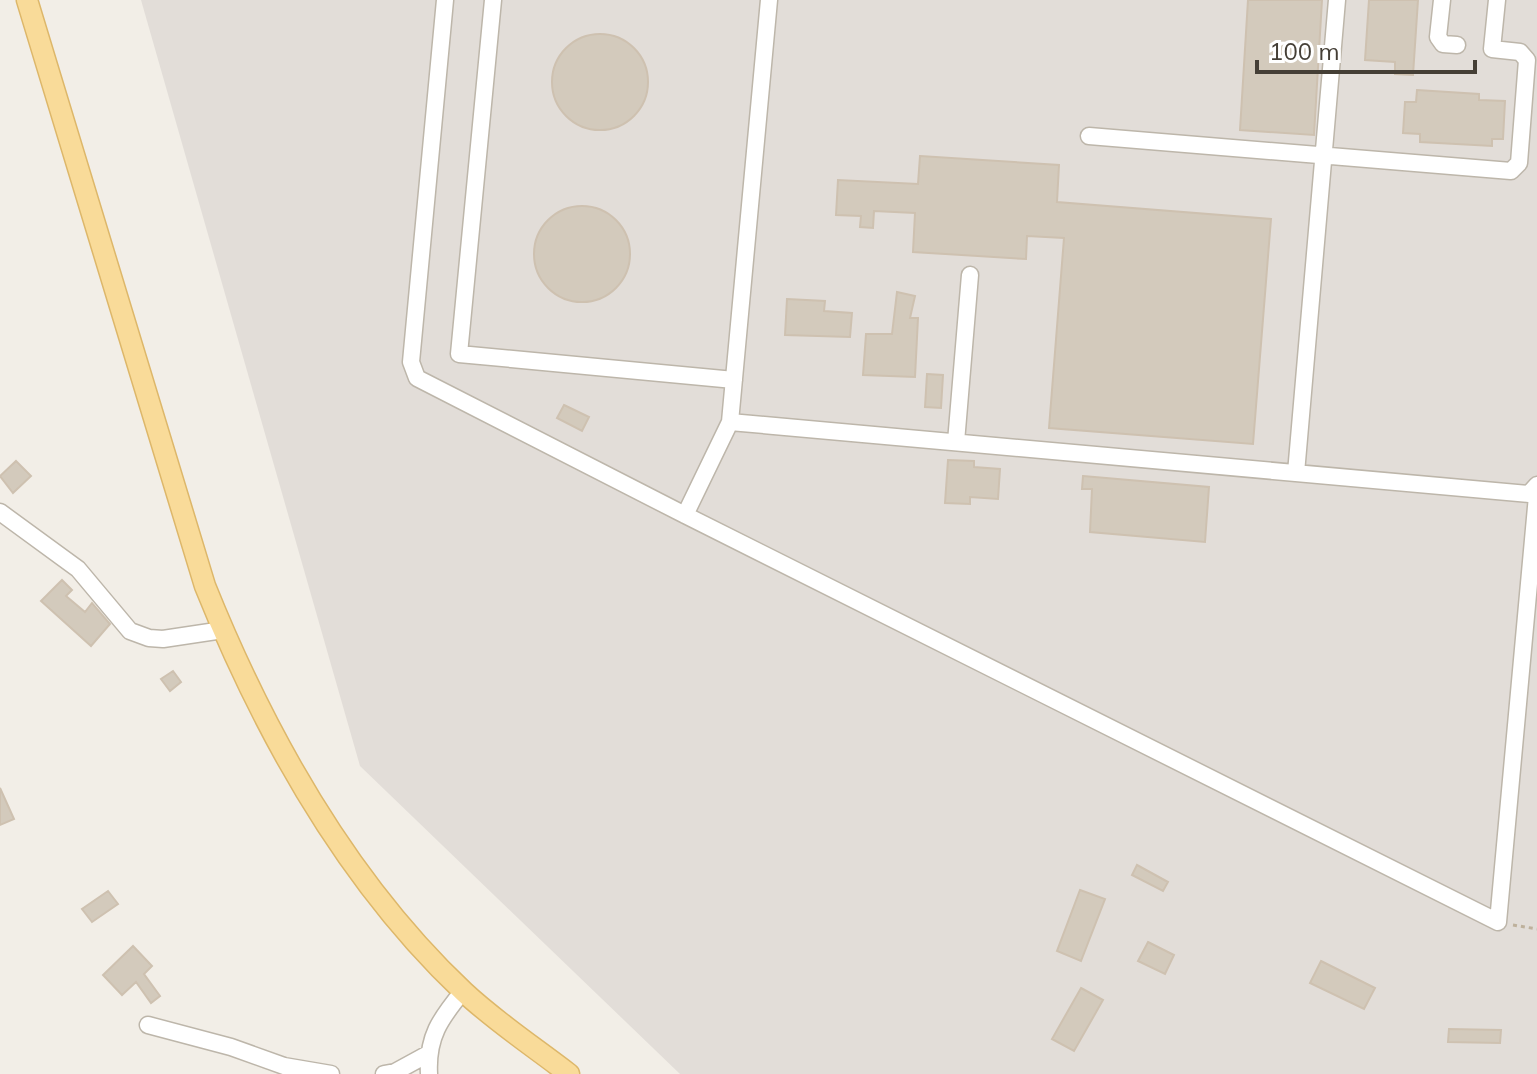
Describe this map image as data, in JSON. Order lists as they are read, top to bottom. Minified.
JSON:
{"scale_bar":"100 m"}
